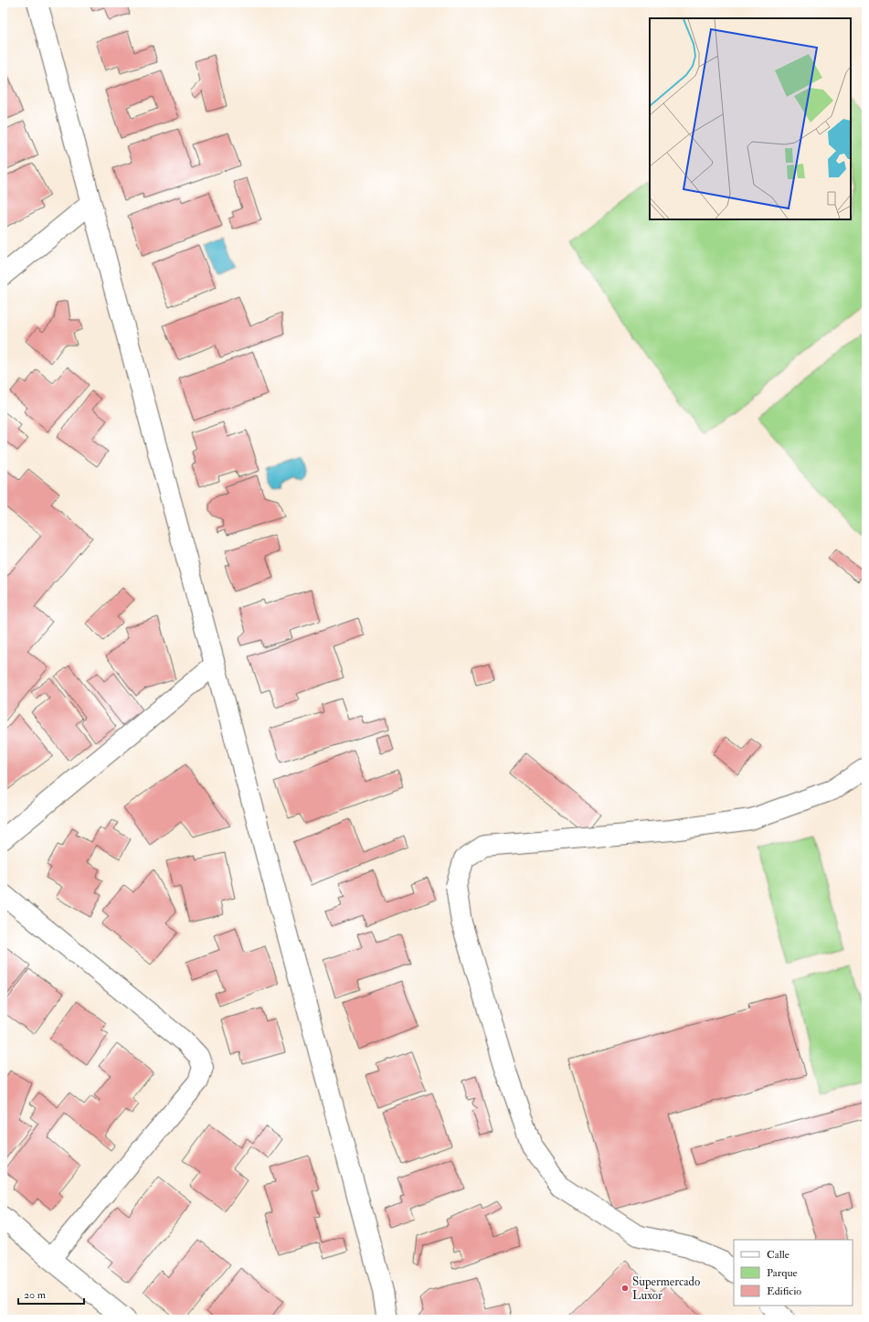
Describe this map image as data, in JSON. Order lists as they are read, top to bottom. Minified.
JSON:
{"places":["Supermercado Luxor"],"legend":["Calle","Parque","Edificio"],"scale_bar":"20 m"}
